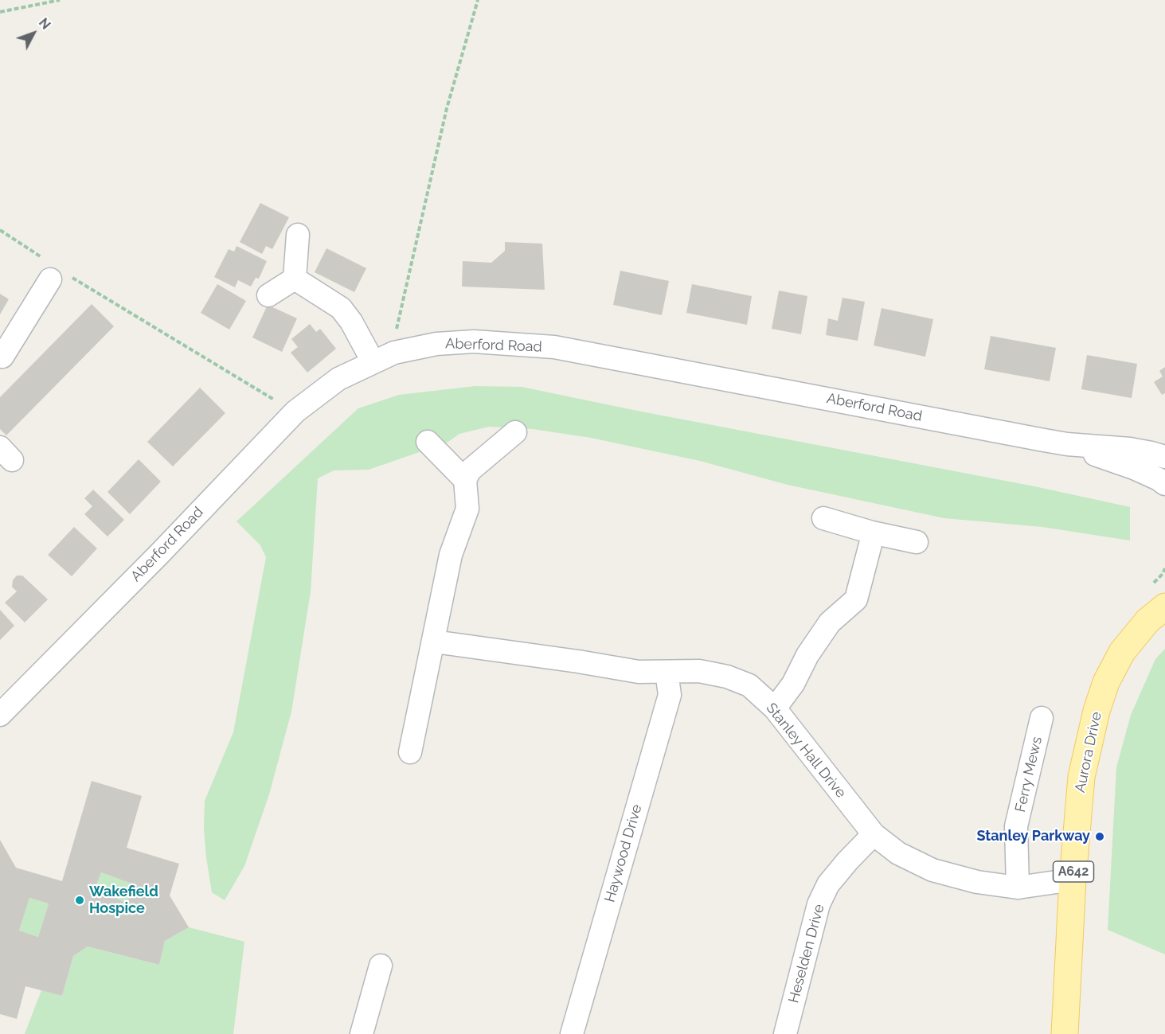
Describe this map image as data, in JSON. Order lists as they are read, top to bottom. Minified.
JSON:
{"streets":{"main road":["Aurora Drive","A642"],"street":["Aberford Road","Stanley Hall Drive","Ferry Mews","Haywood Drive","Heselden Drive"]},"crossings":[["Stanley Hall Drive","Aurora Drive"],["Stanley Hall Drive","Ferry Mews"],["Stanley Hall Drive","Haywood Drive"],["Stanley Hall Drive","Heselden Drive"]],"places":["Stanley Parkway","Wakefield Hospice"],"north":"top right"}
